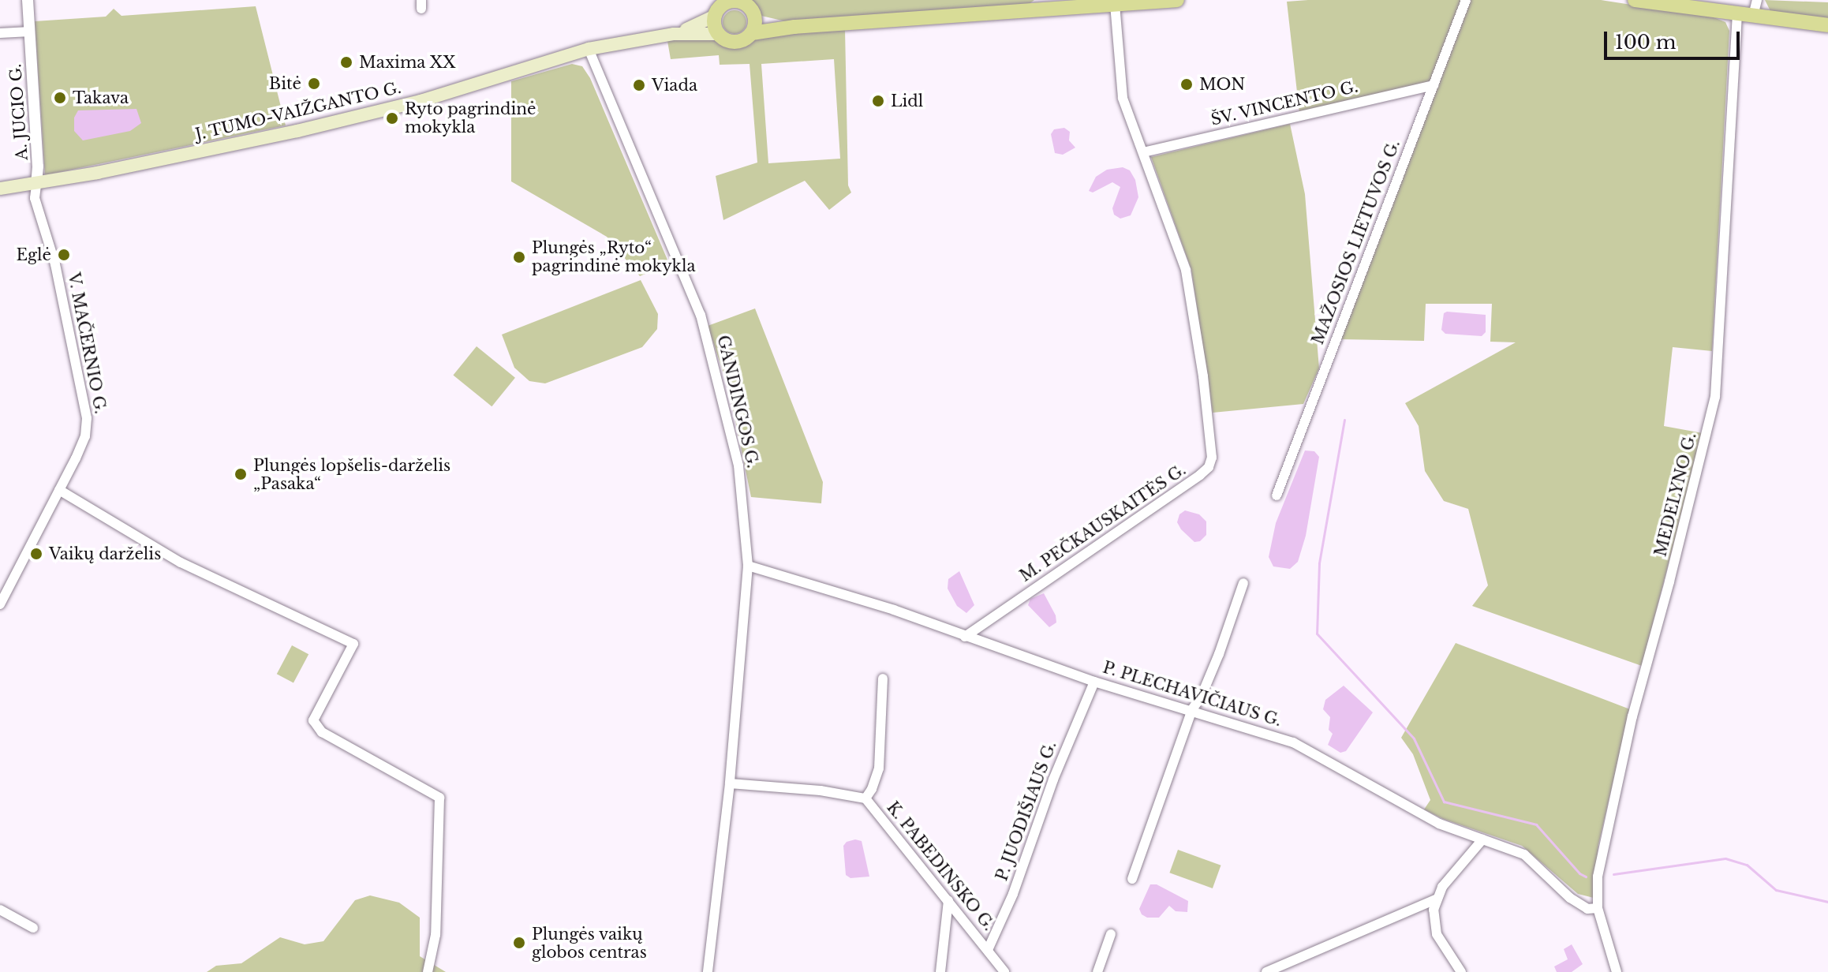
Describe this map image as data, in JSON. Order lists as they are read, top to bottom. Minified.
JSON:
{"streets":{"main road":["J. TUMO-VAIŽGANTO G."],"street":["ŠV. VINCENTO G.","A. JUCIO G.","MAŽOSIOS LIETUVOS G.","V. MAČERNIO G.","GANDINGOS G.","MEDELYNO G.","M. PEČKAUSKAITĖS G.","P. PLECHAVIČIAUS G.","P. JUODIŠIAUS G.","K. PABEDINSKO G."]},"crossings":[["ŠV. VINCENTO G.","MAŽOSIOS LIETUVOS G."],["ŠV. VINCENTO G.","M. PEČKAUSKAITĖS G."],["J. TUMO-VAIŽGANTO G.","A. JUCIO G."],["J. TUMO-VAIŽGANTO G.","V. MAČERNIO G."],["J. TUMO-VAIŽGANTO G.","GANDINGOS G."],["A. JUCIO G.","V. MAČERNIO G."],["GANDINGOS G.","P. PLECHAVIČIAUS G."],["GANDINGOS G.","K. PABEDINSKO G."],["MEDELYNO G.","P. PLECHAVIČIAUS G."],["M. PEČKAUSKAITĖS G.","P. PLECHAVIČIAUS G."],["P. PLECHAVIČIAUS G.","P. JUODIŠIAUS G."],["P. JUODIŠIAUS G.","K. PABEDINSKO G."]],"places":["Maxima XX","Bitė","MON","Viada","Takava","Lidl","Ryto pagrindinė mokykla","Eglė","Plungės „Ryto“ pagrindinė mokykla","Plungės lopšelis-darželis „Pasaka“","Vaikų darželis","Plungės vaikų globos centras"],"scale_bar":"100 m"}
